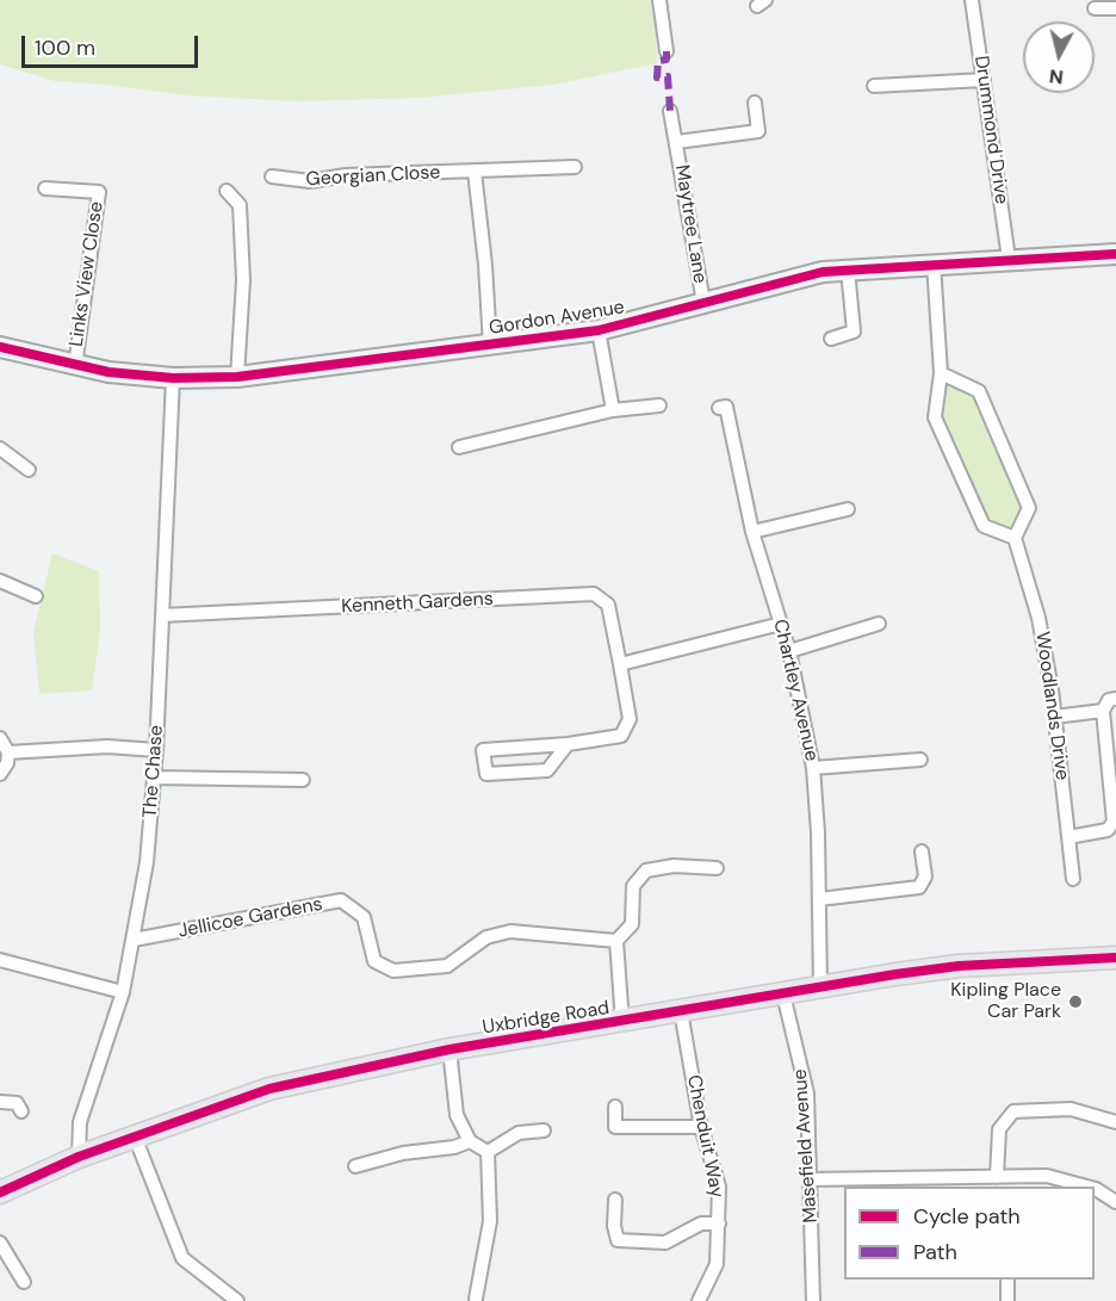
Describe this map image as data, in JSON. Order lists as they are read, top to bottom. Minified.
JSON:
{"streets":{"main road":["Uxbridge Road"],"street":["Drummond Drive","Georgian Close","Maytree Lane","Links View Close","Gordon Avenue","Kenneth Gardens","Chartley Avenue","Woodlands Drive","The Chase","Jellicoe Gardens","Chenduit Way","Masefield Avenue"]},"crossings":[["Drummond Drive","Gordon Avenue"],["Maytree Lane","Gordon Avenue"],["Links View Close","Gordon Avenue"],["Gordon Avenue","The Chase"],["Kenneth Gardens","The Chase"],["Chartley Avenue","Uxbridge Road"],["The Chase","Jellicoe Gardens"],["The Chase","Uxbridge Road"],["Uxbridge Road","Chenduit Way"],["Uxbridge Road","Masefield Avenue"]],"places":["Kipling Place Car Park"],"legend":["Cycle path","Path"],"scale_bar":"100 m","north":"bottom"}
